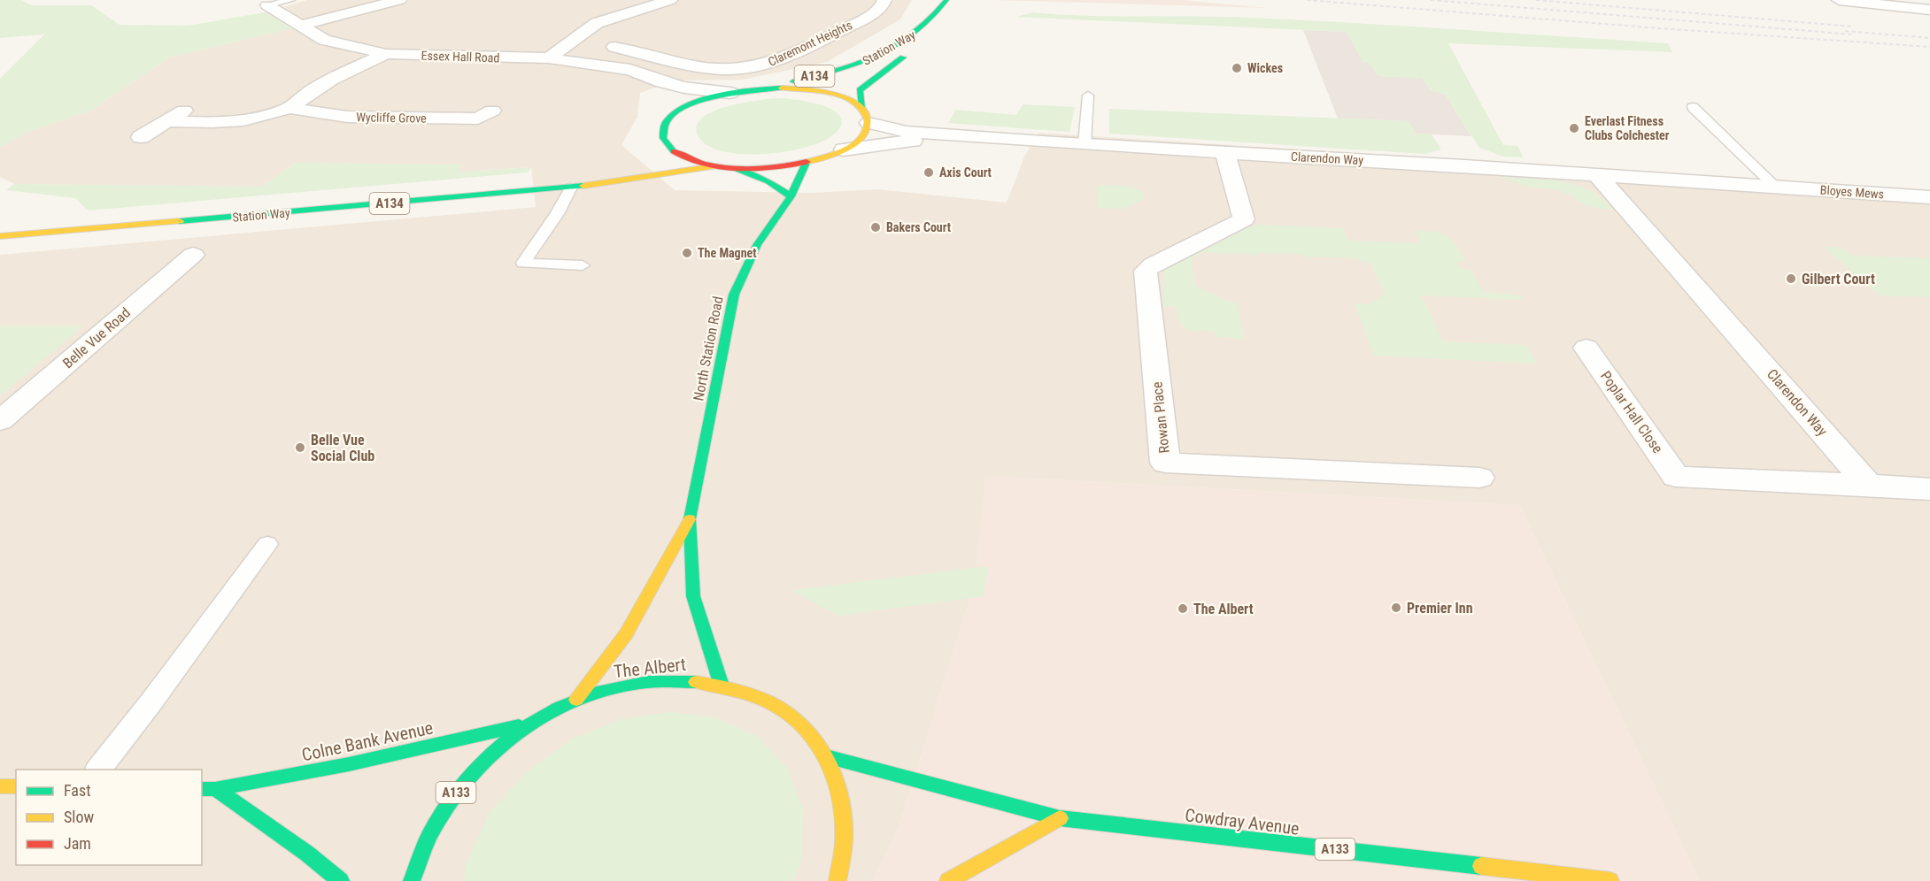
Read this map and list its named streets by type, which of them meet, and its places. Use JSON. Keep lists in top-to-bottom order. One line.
{"streets":{"main road":["Station Way","A134","North Station Road","The Albert","Colne Bank Avenue","A133","Cowdray Avenue"],"street":["Claremont Heights","Essex Hall Road","Wycliffe Grove","Clarendon Way","Bloyes Mews","Belle Vue Road","Poplar Hall Close","Rowan Place"]},"crossings":[["Station Way","A134"],["Station Way","Clarendon Way"],["Essex Hall Road","A134"],["A134","Clarendon Way"],["A134","North Station Road"],["Clarendon Way","Bloyes Mews"],["Clarendon Way","Poplar Hall Close"],["Clarendon Way","Rowan Place"],["North Station Road","The Albert"],["The Albert","Colne Bank Avenue"],["The Albert","Cowdray Avenue"]],"places":["Wickes","Everlast Fitness Clubs Colchester","Axis Court","Bakers Court","The Magnet","Gilbert Court","Belle Vue Social Club","Premier Inn","The Albert"],"legend":["Fast","Slow","Jam"]}
